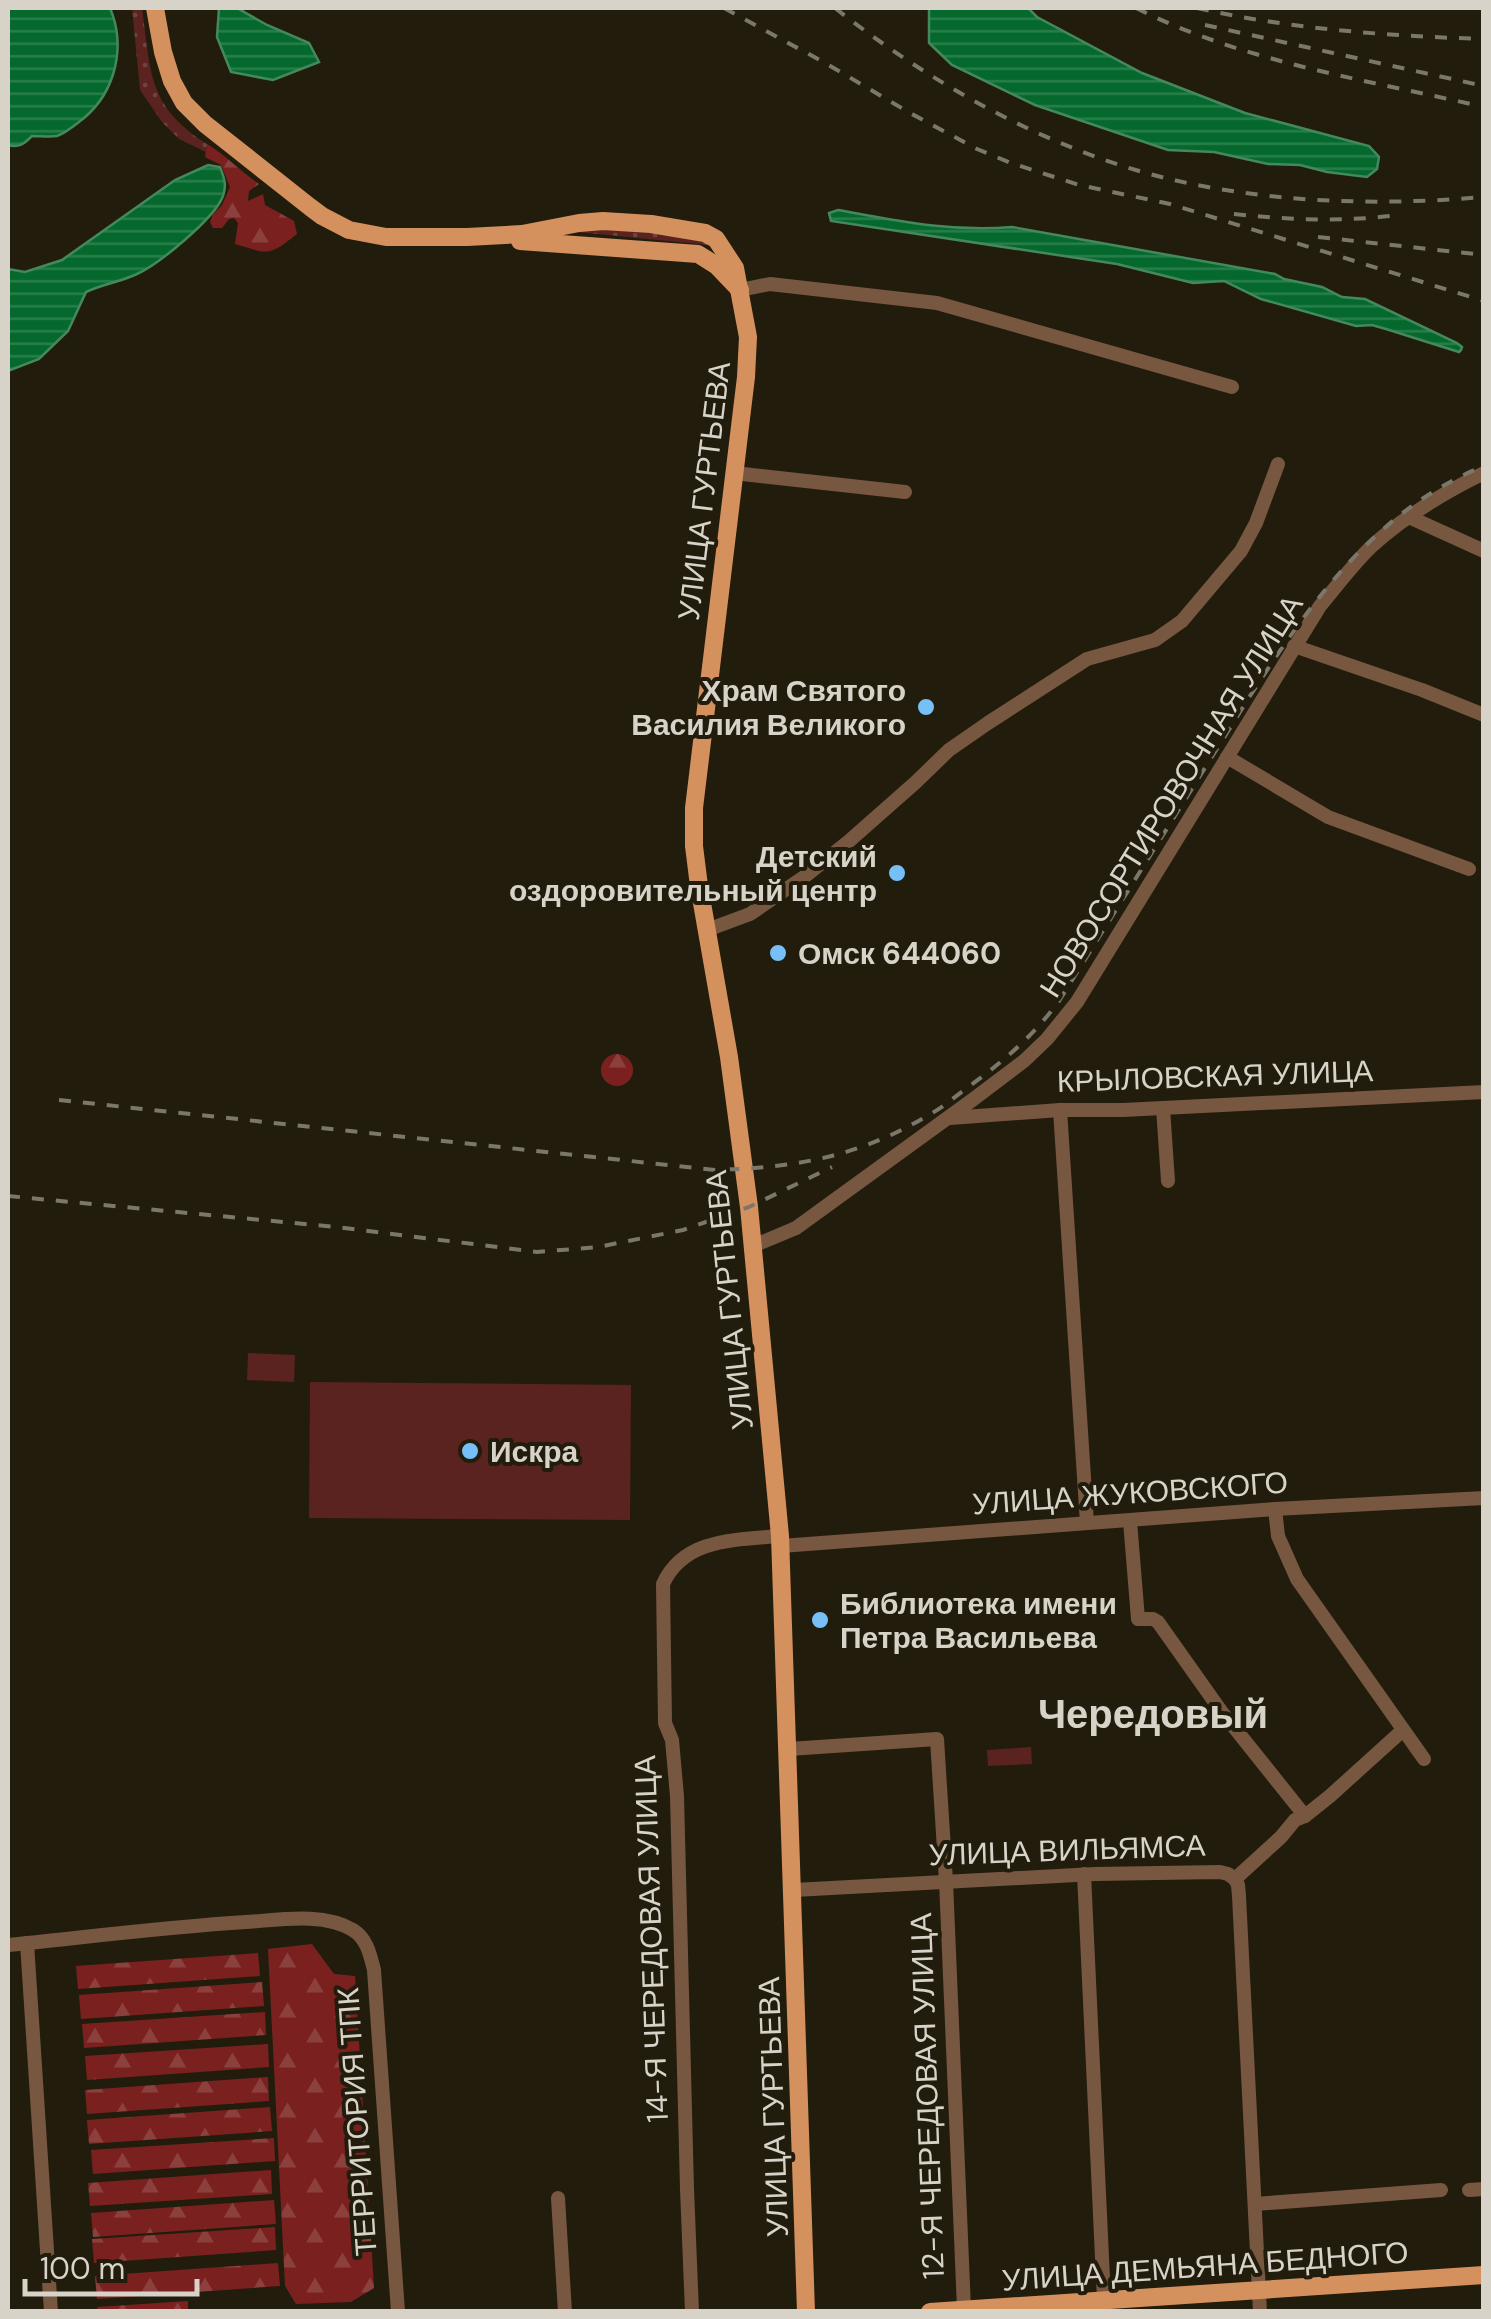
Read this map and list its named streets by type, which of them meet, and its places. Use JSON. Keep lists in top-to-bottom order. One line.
{"streets":{"main road":["УЛИЦА ГУРТЬЕВА","УЛИЦА ДЕМЬЯНА БЕДНОГО"],"street":["НОВОСОРТИРОВОЧНАЯ УЛИЦА","КРЫЛОВСКАЯ УЛИЦА","УЛИЦА ЖУКОВСКОГО","УЛИЦА ВИЛЬЯМСА","14-Я ЧЕРЕДОВАЯ УЛИЦА","12-Я ЧЕРЕДОВАЯ УЛИЦА","ТЕРРИТОРИЯ ТПК"]},"crossings":[["УЛИЦА ГУРТЬЕВА","НОВОСОРТИРОВОЧНАЯ УЛИЦА"],["УЛИЦА ГУРТЬЕВА","УЛИЦА ЖУКОВСКОГО"],["УЛИЦА ГУРТЬЕВА","УЛИЦА ВИЛЬЯМСА"],["УЛИЦА ГУРТЬЕВА","12-Я ЧЕРЕДОВАЯ УЛИЦА"],["НОВОСОРТИРОВОЧНАЯ УЛИЦА","КРЫЛОВСКАЯ УЛИЦА"],["УЛИЦА ЖУКОВСКОГО","14-Я ЧЕРЕДОВАЯ УЛИЦА"],["УЛИЦА ВИЛЬЯМСА","12-Я ЧЕРЕДОВАЯ УЛИЦА"],["12-Я ЧЕРЕДОВАЯ УЛИЦА","УЛИЦА ДЕМЬЯНА БЕДНОГО"]],"districts":["Чередовый"],"places":["Храм Святого Василия Великого","Детский оздоровительный центр","Омск 644060","Искра","Библиотека имени Петра Васильева"],"scale_bar":"100 m"}
